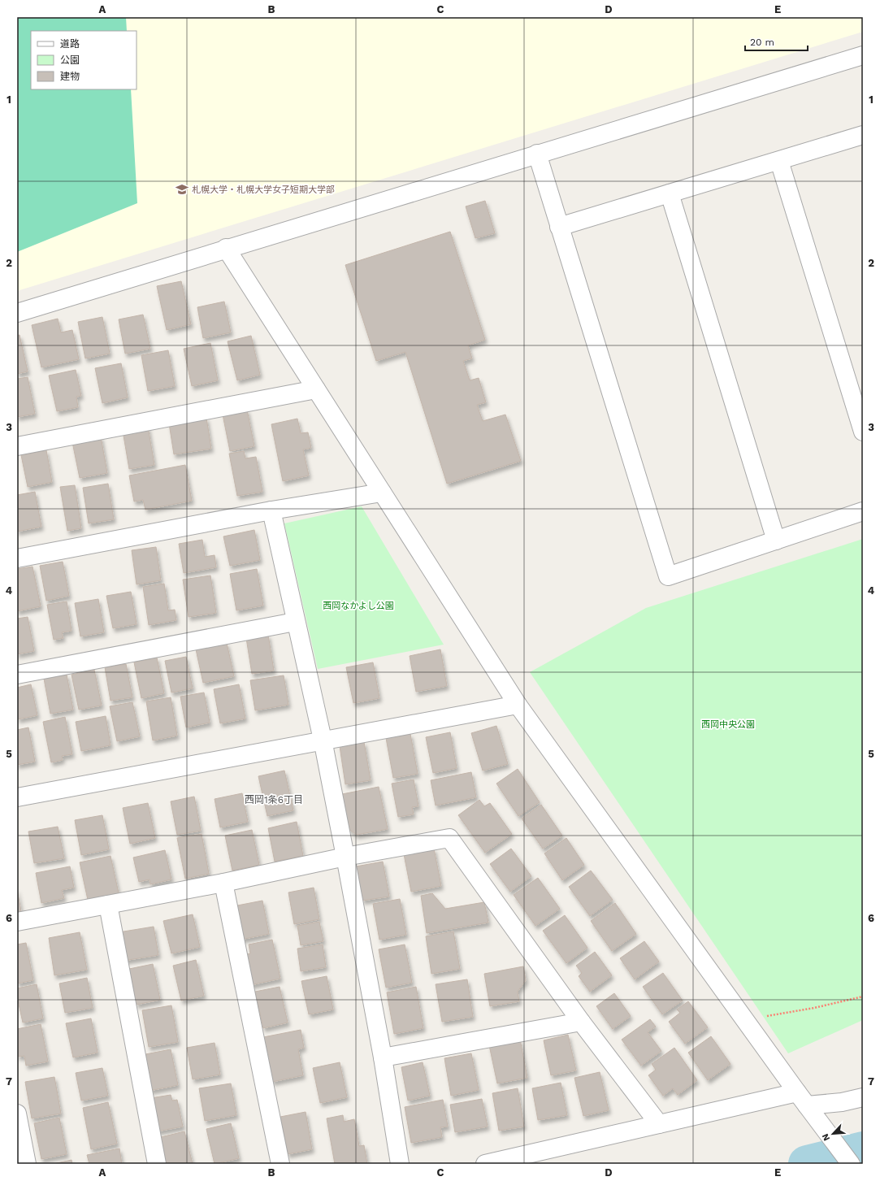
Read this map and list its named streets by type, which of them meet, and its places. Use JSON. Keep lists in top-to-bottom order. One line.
{"districts":["西岡1条6丁目"],"parks":["西岡なかよし公園","西岡中央公園"],"places":{"school or university":["札幌大学・札幌大学女子短期大学部"]},"legend":["道路","公園","建物"],"scale_bar":"20 m","north":"bottom left","grid":{"columns":["A","B","C","D","E"],"rows":["1","2","3","4","5","6","7"]}}
